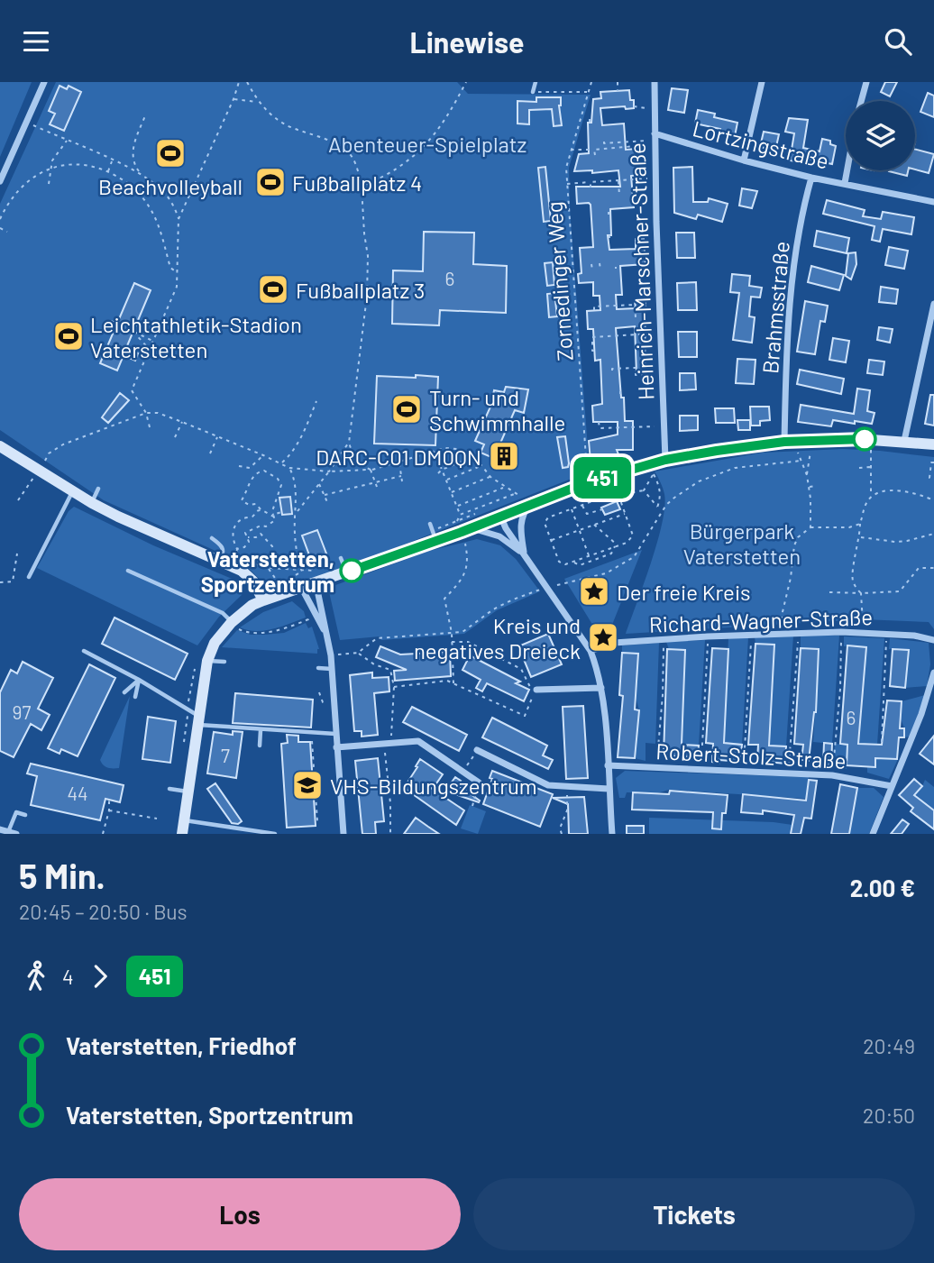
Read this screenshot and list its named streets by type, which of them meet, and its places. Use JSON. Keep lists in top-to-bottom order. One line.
{"streets":{"street":["Lortzingstraße","Heinrich-Marschner-Straße","Brahmsstraße","Richard-Wagner-Straße","Robert-Stolz-Straße"],"path":["Zornedinger Weg"]},"crossings":[["Lortzingstraße","Heinrich-Marschner-Straße"],["Lortzingstraße","Brahmsstraße"]],"parks":["Abenteuer-Spielplatz","Bürgerpark Vaterstetten"],"places":{"sports":["Beachvolleyball","Fußballplatz 4","Fußballplatz 3","Leichtathletik-Stadion Vaterstetten","Turn- und Schwimmhalle"],"building":["DARC-C01 DM0QN"],"other":["Vaterstetten, Sportzentrum"],"place":["Der freie Kreis","Kreis und negatives Dreieck"],"school or university":["VHS-Bildungszentrum"]},"lines":["bus line 451"],"house_numbers":["6","97","6","7","44"],"page":{"header":"Linewise","on_map":"451","heading":["5 Min.","20:45 – 20:50 · Bus","2.00 €"],"legs":["4","451"],"list":[{"name":"Vaterstetten, Friedhof","value":"20:49"},{"name":"Vaterstetten, Sportzentrum","value":"20:50"}],"buttons":["Los","Tickets"]}}
